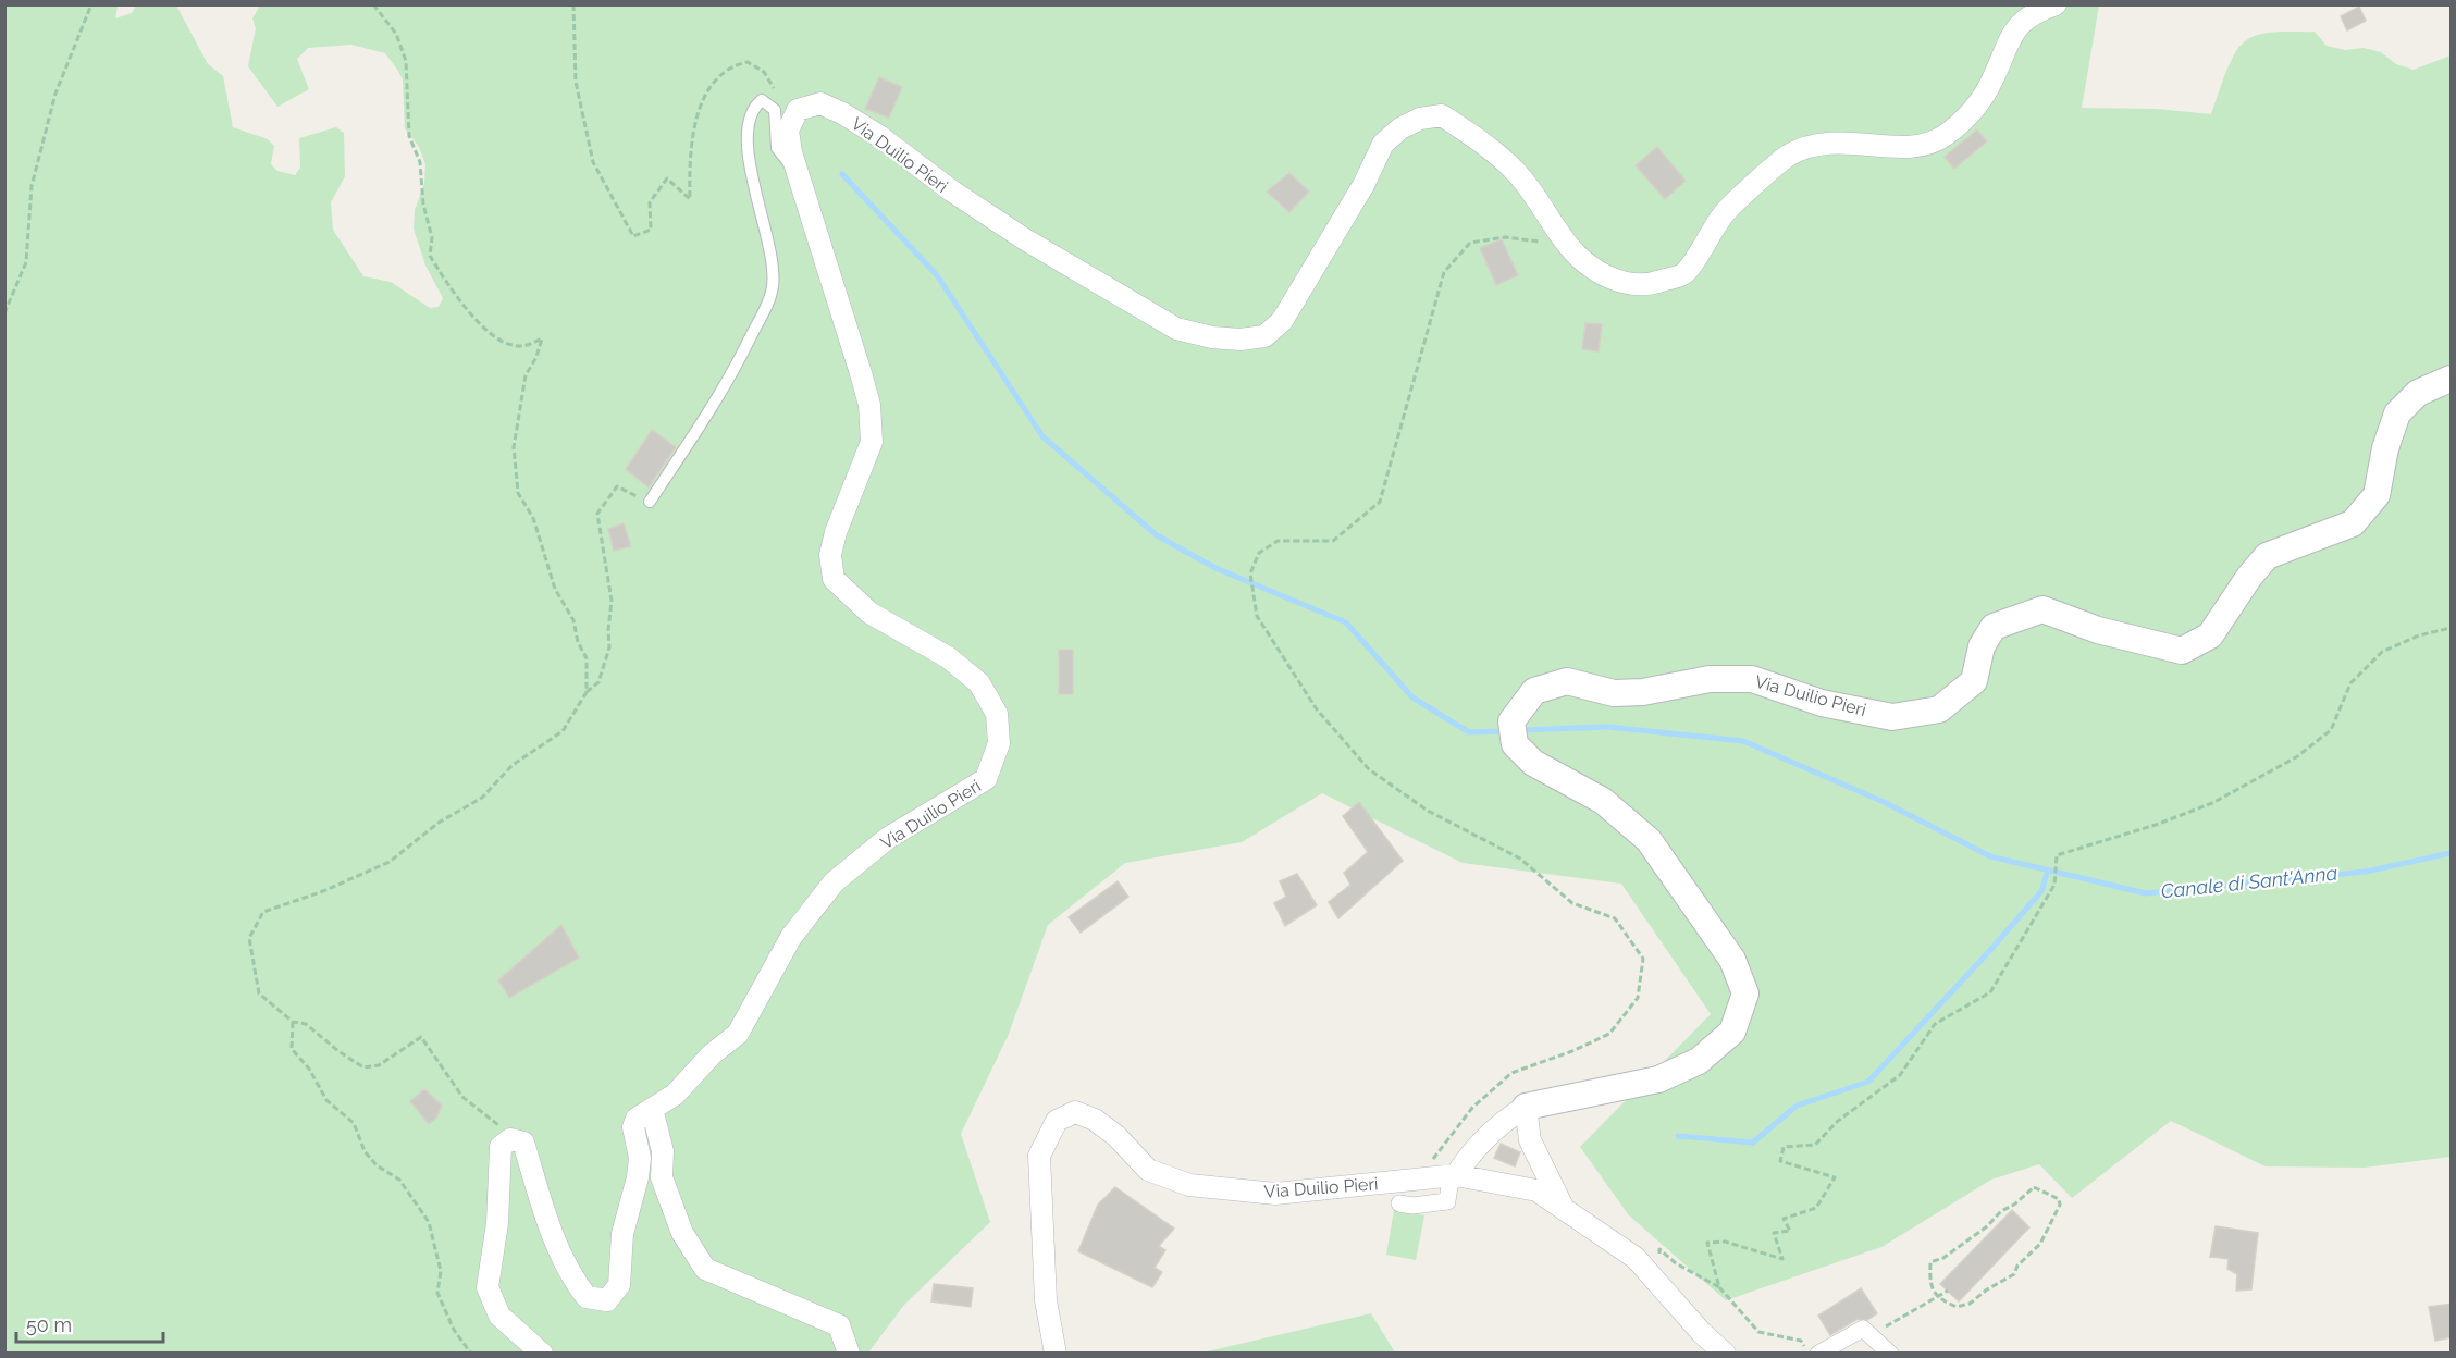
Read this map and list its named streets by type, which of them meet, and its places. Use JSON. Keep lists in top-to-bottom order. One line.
{"streets":{"street":["Via Duilio Pieri"]},"water":["Canale di Sant'Anna"],"scale_bar":"50 m"}
